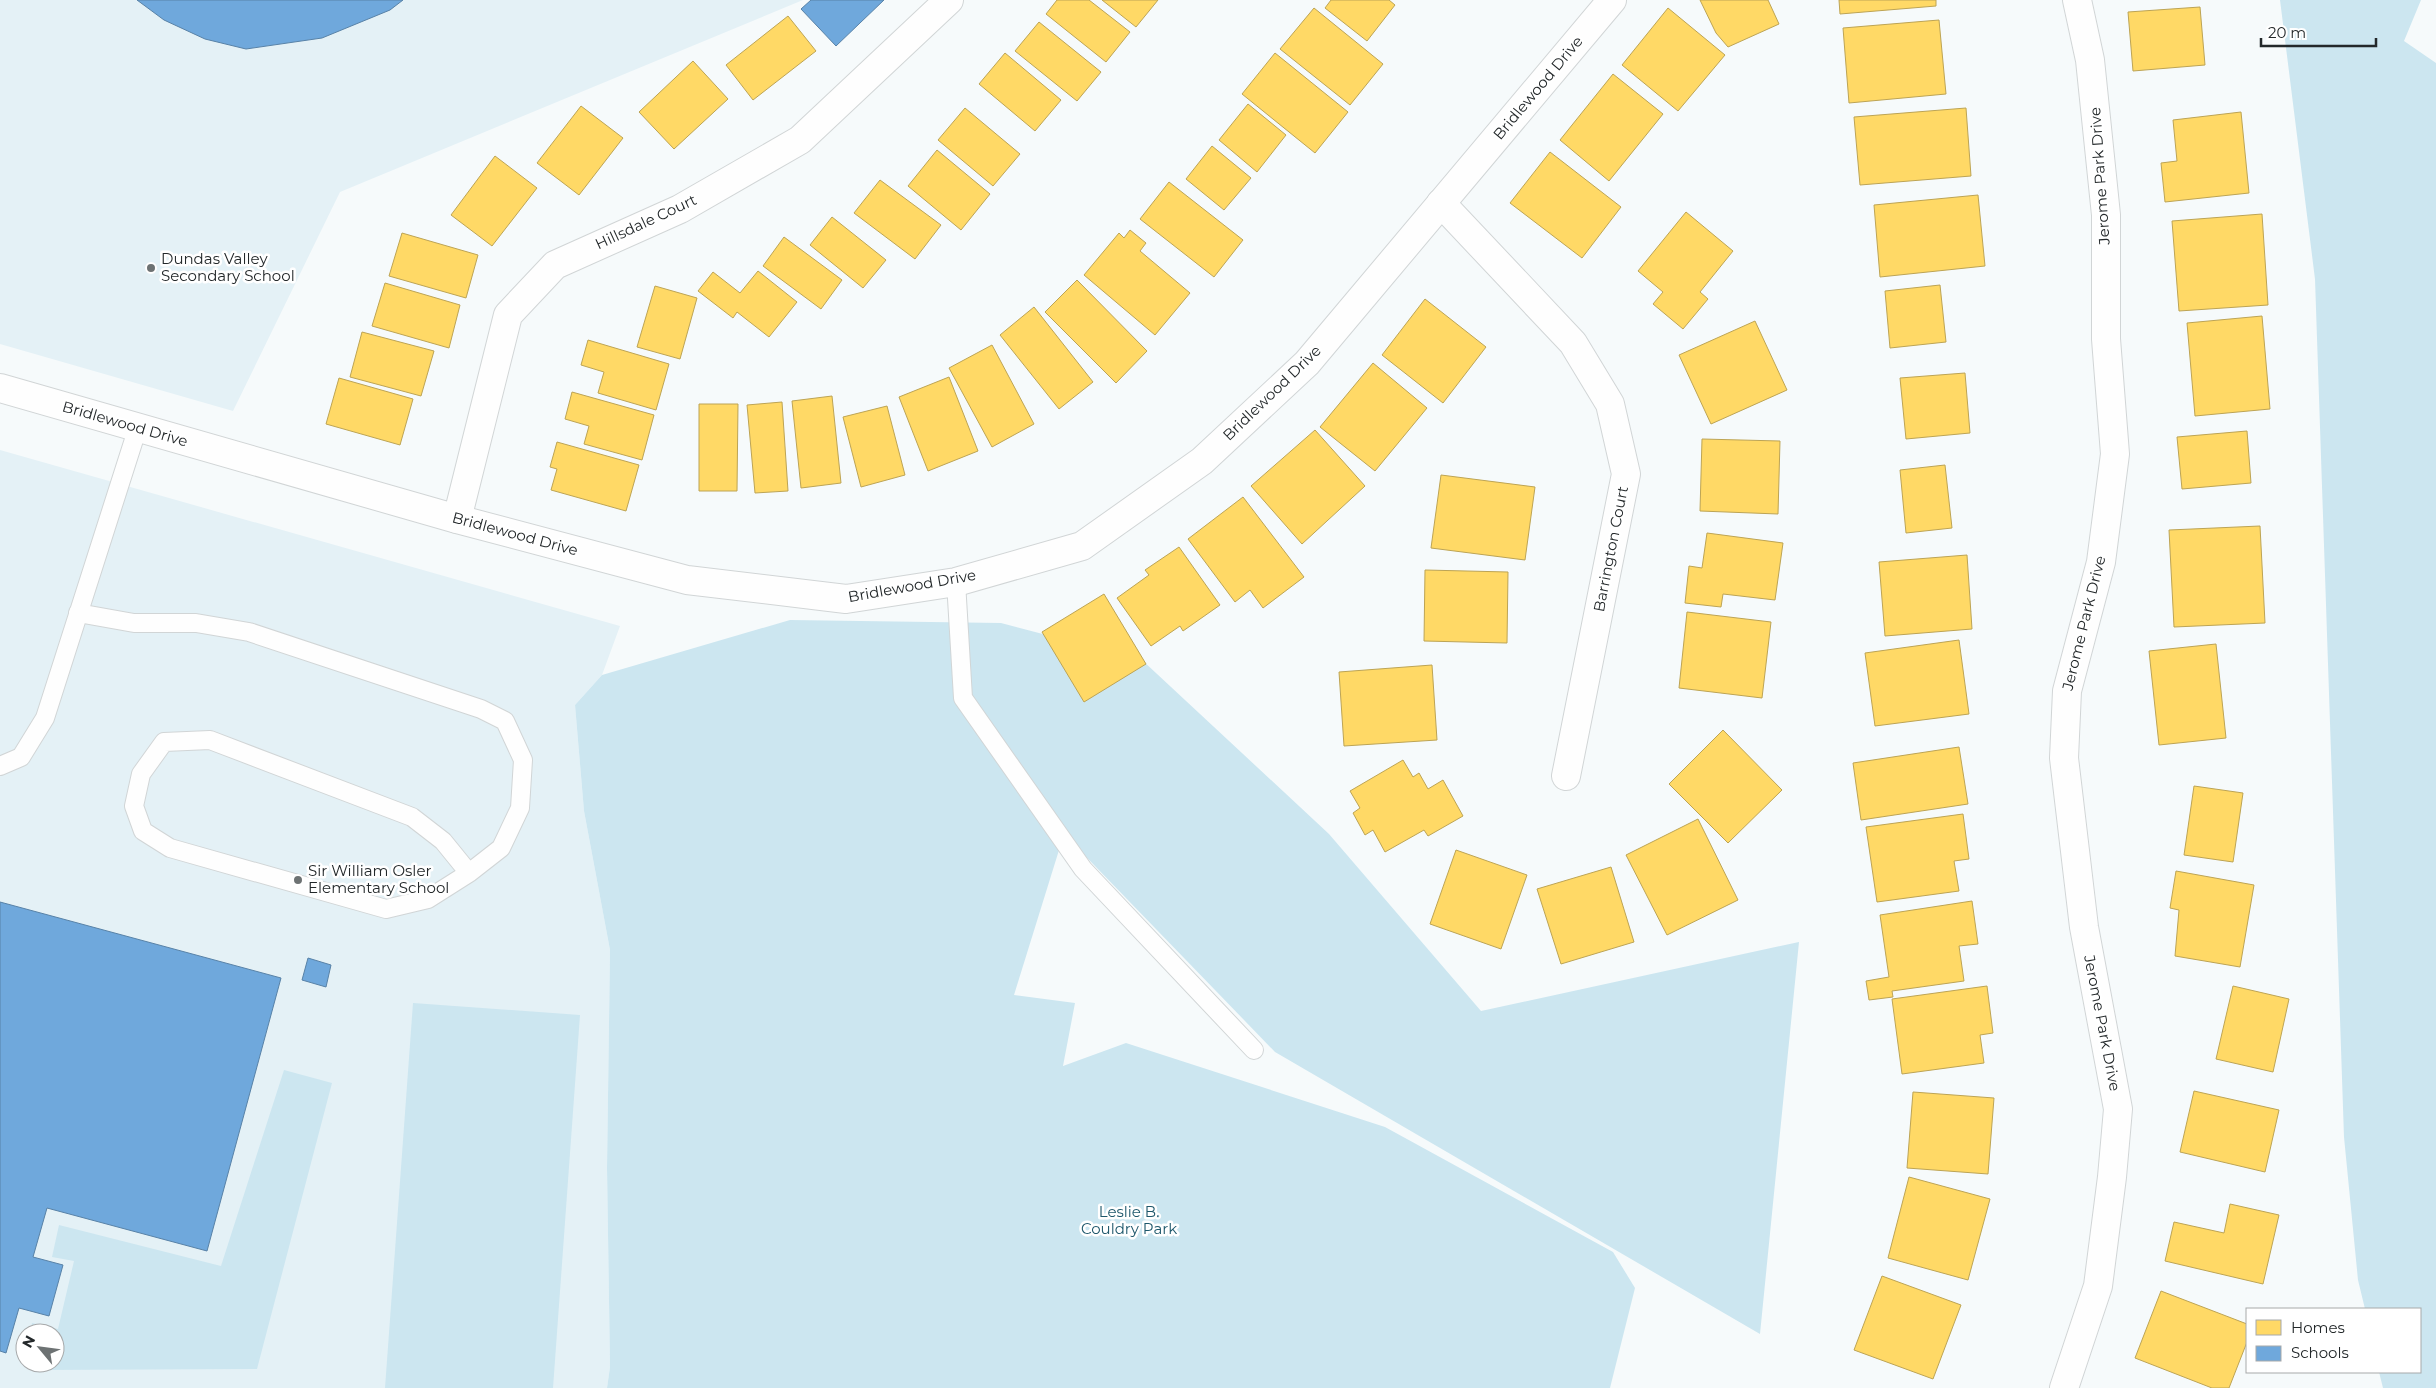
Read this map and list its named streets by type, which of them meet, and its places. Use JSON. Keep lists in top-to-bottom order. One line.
{"streets":{"street":["Bridlewood Drive","Jerome Park Drive","Hillsdale Court","Barrington Court"]},"crossings":[["Bridlewood Drive","Hillsdale Court"],["Bridlewood Drive","Barrington Court"]],"parks":["Leslie B. Couldry Park"],"places":["Dundas Valley Secondary School","Sir William Osler Elementary School"],"legend":["Homes","Schools"],"scale_bar":"20 m","north":"top left"}
